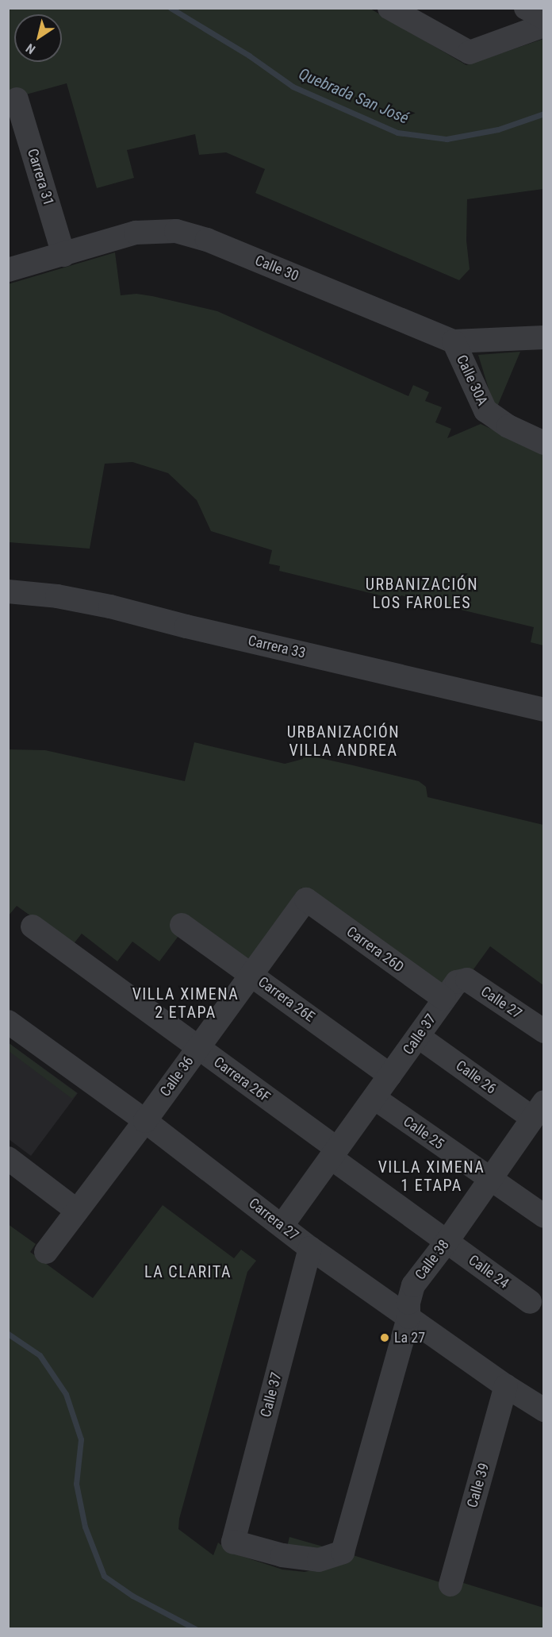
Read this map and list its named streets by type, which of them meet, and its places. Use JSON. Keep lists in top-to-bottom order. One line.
{"streets":{"street":["Carrera 31","Calle 30","Calle 30A","Carrera 33","Carrera 26D","Carrera 26E","Calle 27","Calle 37","Calle 36","Calle 26","Carrera 26F","Calle 25","Carrera 27","Calle 38","Calle 24","Calle 39"]},"crossings":[["Carrera 31","Calle 30"],["Calle 30","Calle 30A"],["Carrera 26D","Calle 27"],["Carrera 26D","Calle 37"],["Carrera 26D","Calle 36"],["Carrera 26E","Calle 37"],["Carrera 26E","Calle 36"],["Calle 27","Calle 37"],["Calle 37","Calle 26"],["Calle 37","Carrera 26F"],["Calle 37","Calle 25"],["Calle 37","Carrera 27"],["Calle 37","Calle 38"],["Calle 37","Calle 24"],["Calle 36","Carrera 26F"],["Calle 36","Carrera 27"],["Calle 26","Calle 38"],["Carrera 26F","Calle 24"],["Calle 25","Calle 38"],["Carrera 27","Calle 38"],["Carrera 27","Calle 39"],["Calle 38","Calle 24"]],"districts":["URBANIZACIÓN LOS FAROLES","URBANIZACIÓN VILLA ANDREA","VILLA XIMENA 2 ETAPA","VILLA XIMENA 1 ETAPA","LA CLARITA"],"water":["Quebrada San José"],"places":["La 27"],"north":"bottom left"}
